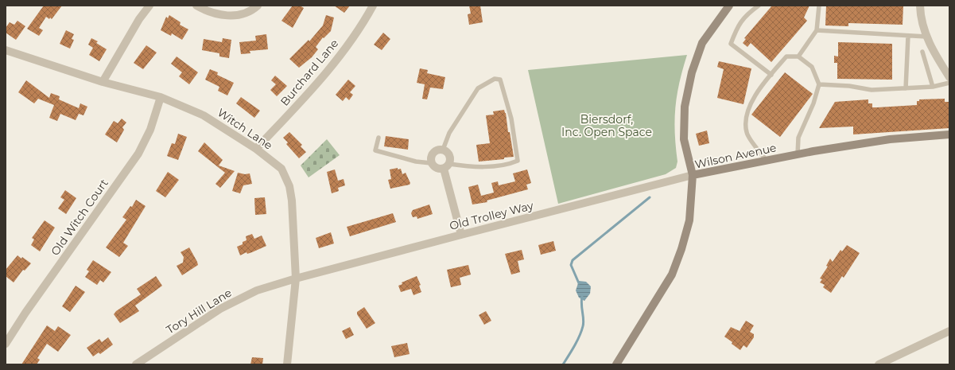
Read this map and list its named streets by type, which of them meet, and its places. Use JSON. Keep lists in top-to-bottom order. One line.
{"streets":{"main road":["Wilson Avenue"],"street":["Burchard Lane","Witch Lane","Old Trolley Way","Old Witch Court","Tory Hill Lane"]},"crossings":[["Burchard Lane","Witch Lane"],["Witch Lane","Old Trolley Way"],["Witch Lane","Old Witch Court"],["Witch Lane","Tory Hill Lane"],["Wilson Avenue","Old Trolley Way"],["Old Trolley Way","Tory Hill Lane"]],"parks":["Biersdorf, Inc. Open Space"]}
